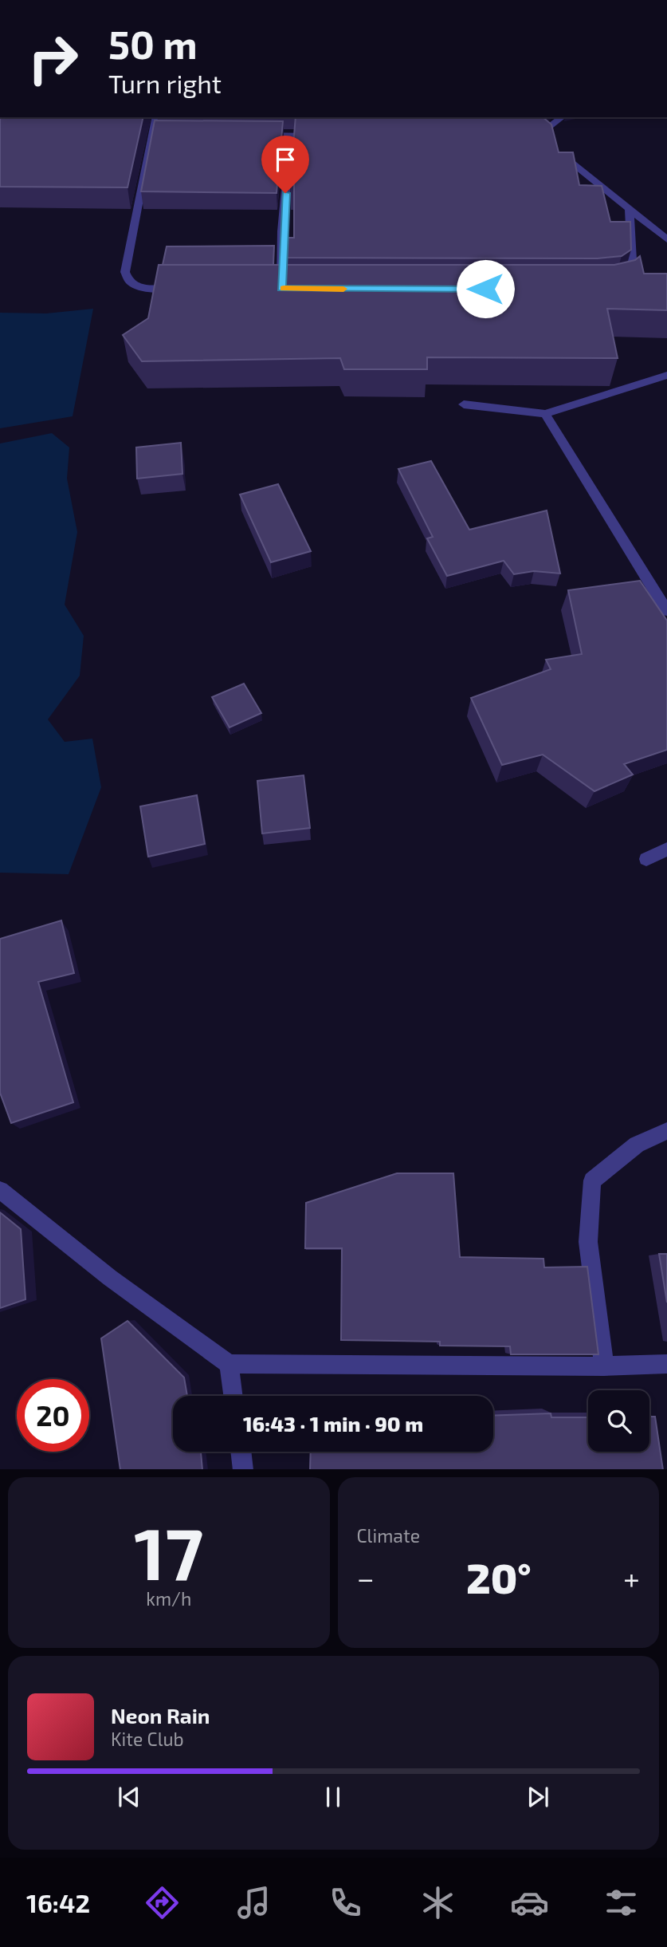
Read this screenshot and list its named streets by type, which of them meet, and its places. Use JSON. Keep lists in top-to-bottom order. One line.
{"page":{"turn":["50 m","Turn right"],"limit":"20","trip":"16:43 · 1 min · 90 m","tile":[["17","km/h"],"Climate"],"heat":["−","20°","+"],"song":["Neon Rain","Kite Club"],"tabs":"16:42"}}
